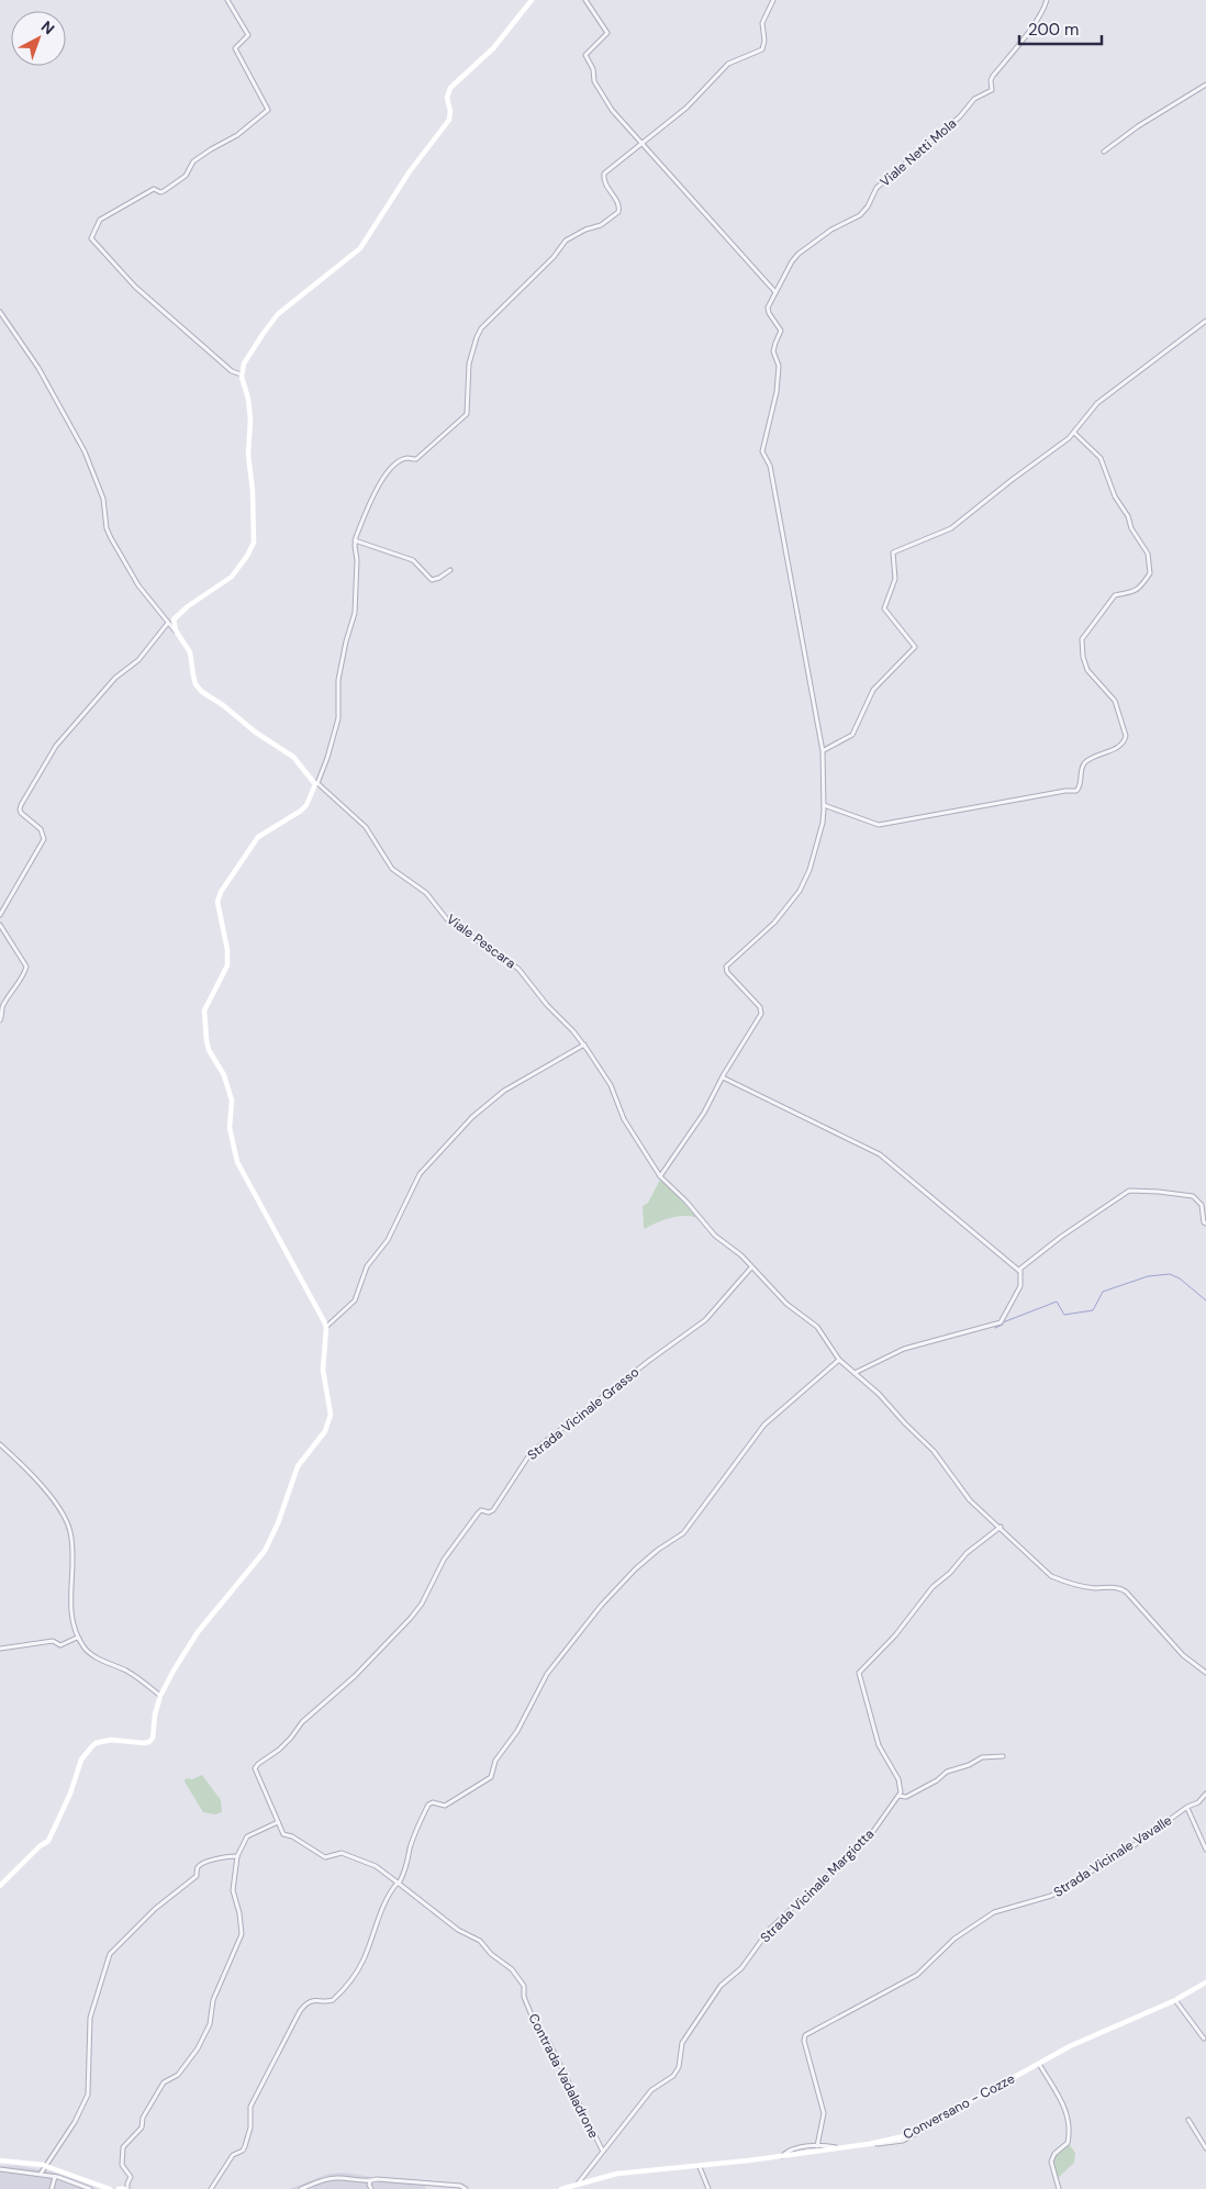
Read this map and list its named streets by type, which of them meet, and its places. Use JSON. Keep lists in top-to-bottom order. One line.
{"streets":{"street":["Viale Netti Mola","Viale Pescara","Strada Vicinale Grasso","Strada Vicinale Vavalle","Strada Vicinale Margiotta","Contrada Vadaladrone","Conversano - Cozze"]},"crossings":[["Viale Pescara","Strada Vicinale Grasso"],["Strada Vicinale Grasso","Contrada Vadaladrone"],["Strada Vicinale Margiotta","Contrada Vadaladrone"],["Strada Vicinale Margiotta","Conversano - Cozze"]],"scale_bar":"200 m","north":"top right"}
